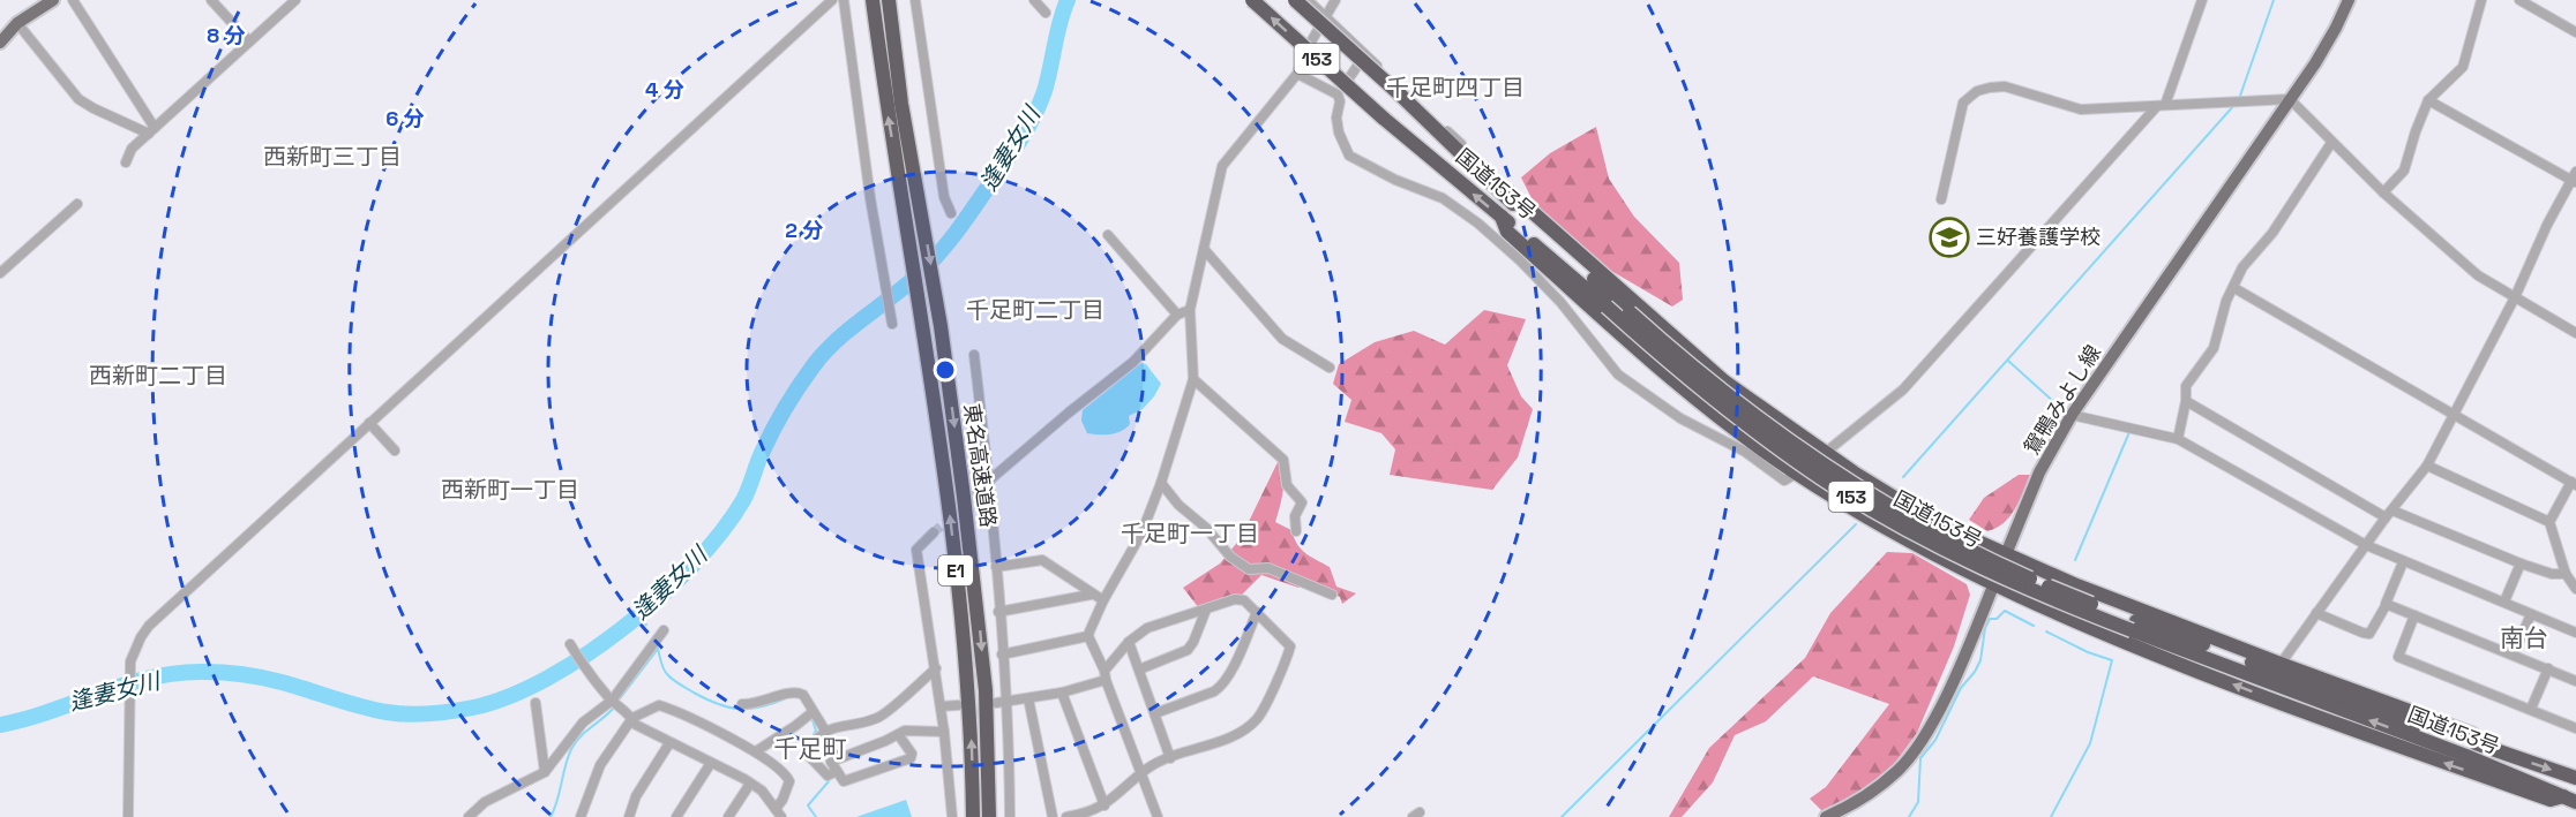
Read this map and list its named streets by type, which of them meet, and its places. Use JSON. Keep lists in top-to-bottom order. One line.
{"streets":{"highway":["153","国道153号","東名高速道路","E1"],"main road":["鴛鴨みよし線"]},"districts":["千足町四丁目","西新町三丁目","千足町二丁目","西新町二丁目","西新町一丁目","千足町一丁目","南台","千足町"],"water":["逢妻女川"],"places":{"school or university":["三好養護学校"]},"rings":["8 分","4 分","6 分","2 分"]}
